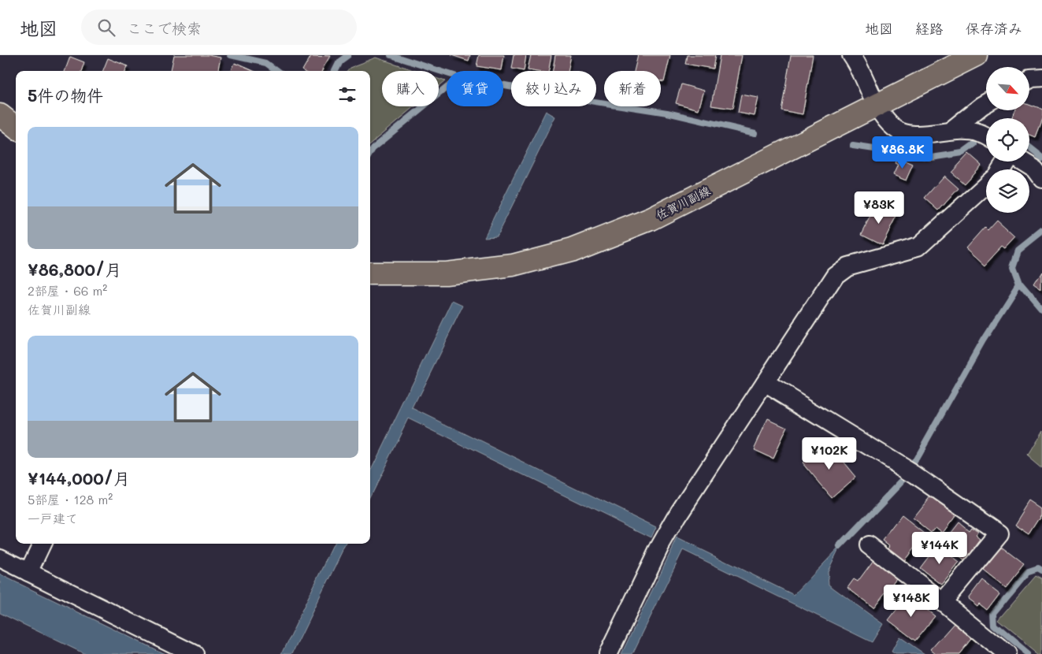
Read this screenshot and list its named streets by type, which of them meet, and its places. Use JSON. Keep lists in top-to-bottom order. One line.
{"streets":{"main road":["佐賀川副線"]},"north":"bottom right","page":{"header":"地図","search":"ここで検索","nav":["地図","経路","保存済み"],"chip":["購入","賃貸","絞り込み","新着"],"heading":"5件の物件","list":[{"name":"¥86,800/月","note":"2部屋 · 66 m² · 佐賀川副線"},{"name":"¥144,000/月","note":"5部屋 · 128 m² · 一戸建て"}],"price":["¥86.8K","¥83K","¥102K","¥144K","¥148K"]}}
